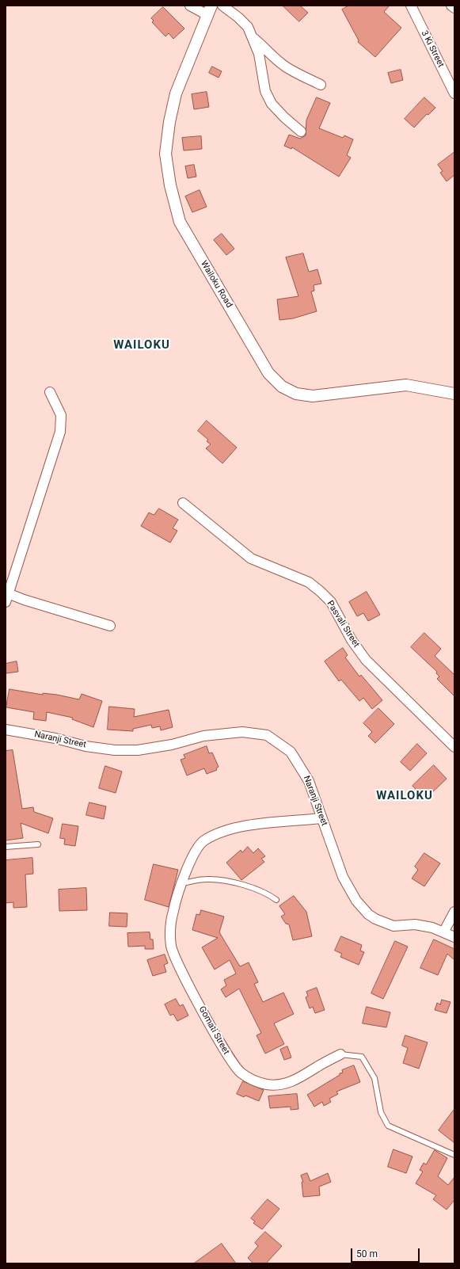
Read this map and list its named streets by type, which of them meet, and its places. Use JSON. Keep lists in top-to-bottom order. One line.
{"streets":{"street":["3 Ki Street","Wailoku Road","Pasvali Street","Naranji Street","Gomati Street"]},"crossings":[["Naranji Street","Gomati Street"]],"districts":["WAILOKU","WAILOKU"],"scale_bar":"50 m"}
